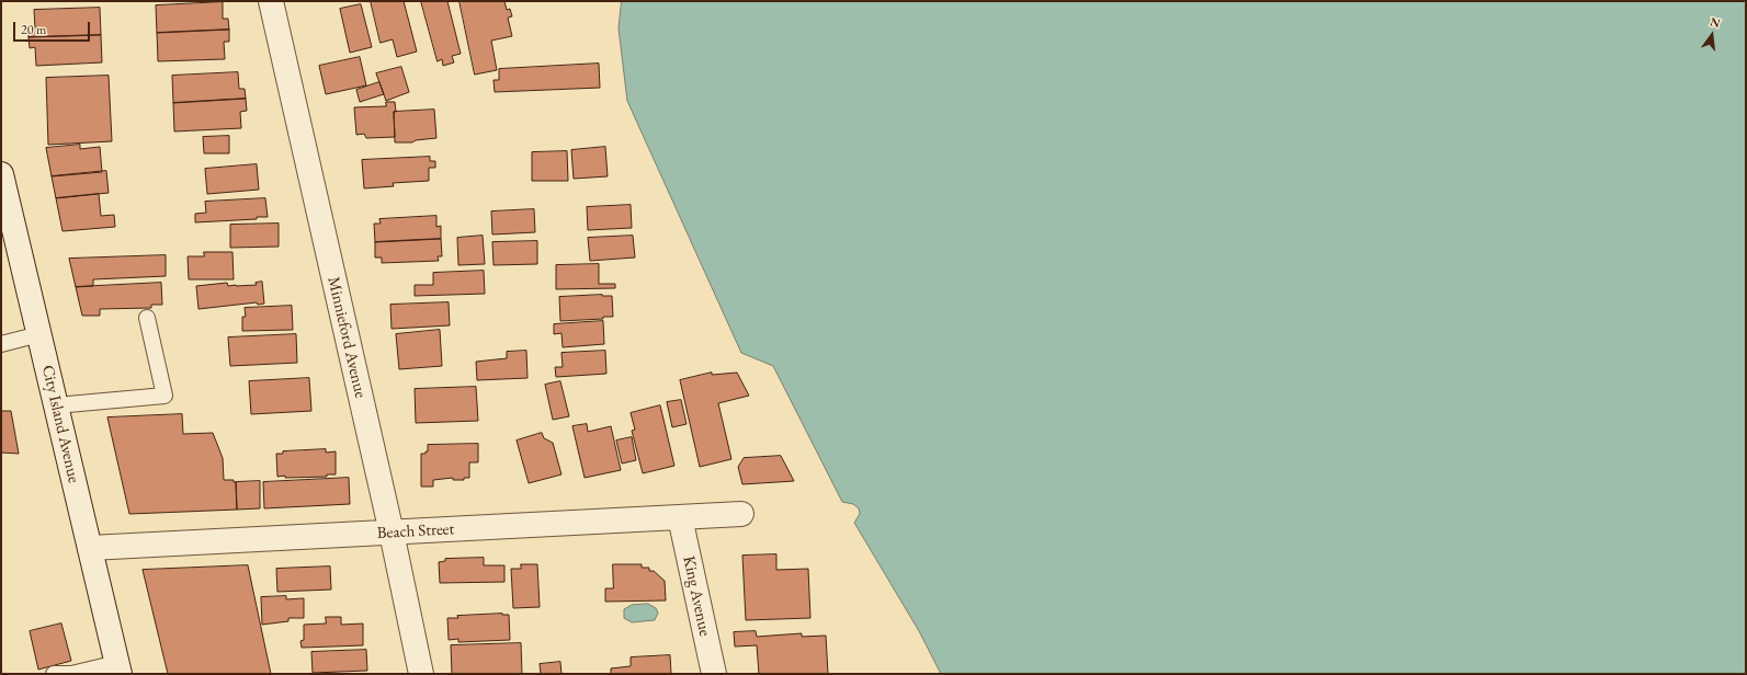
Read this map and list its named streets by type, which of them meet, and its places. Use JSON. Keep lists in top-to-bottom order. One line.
{"streets":{"street":["Minnieford Avenue","City Island Avenue","Beach Street","King Avenue"]},"crossings":[["Minnieford Avenue","Beach Street"],["City Island Avenue","Beach Street"],["Beach Street","King Avenue"]],"scale_bar":"20 m","north":"top"}
